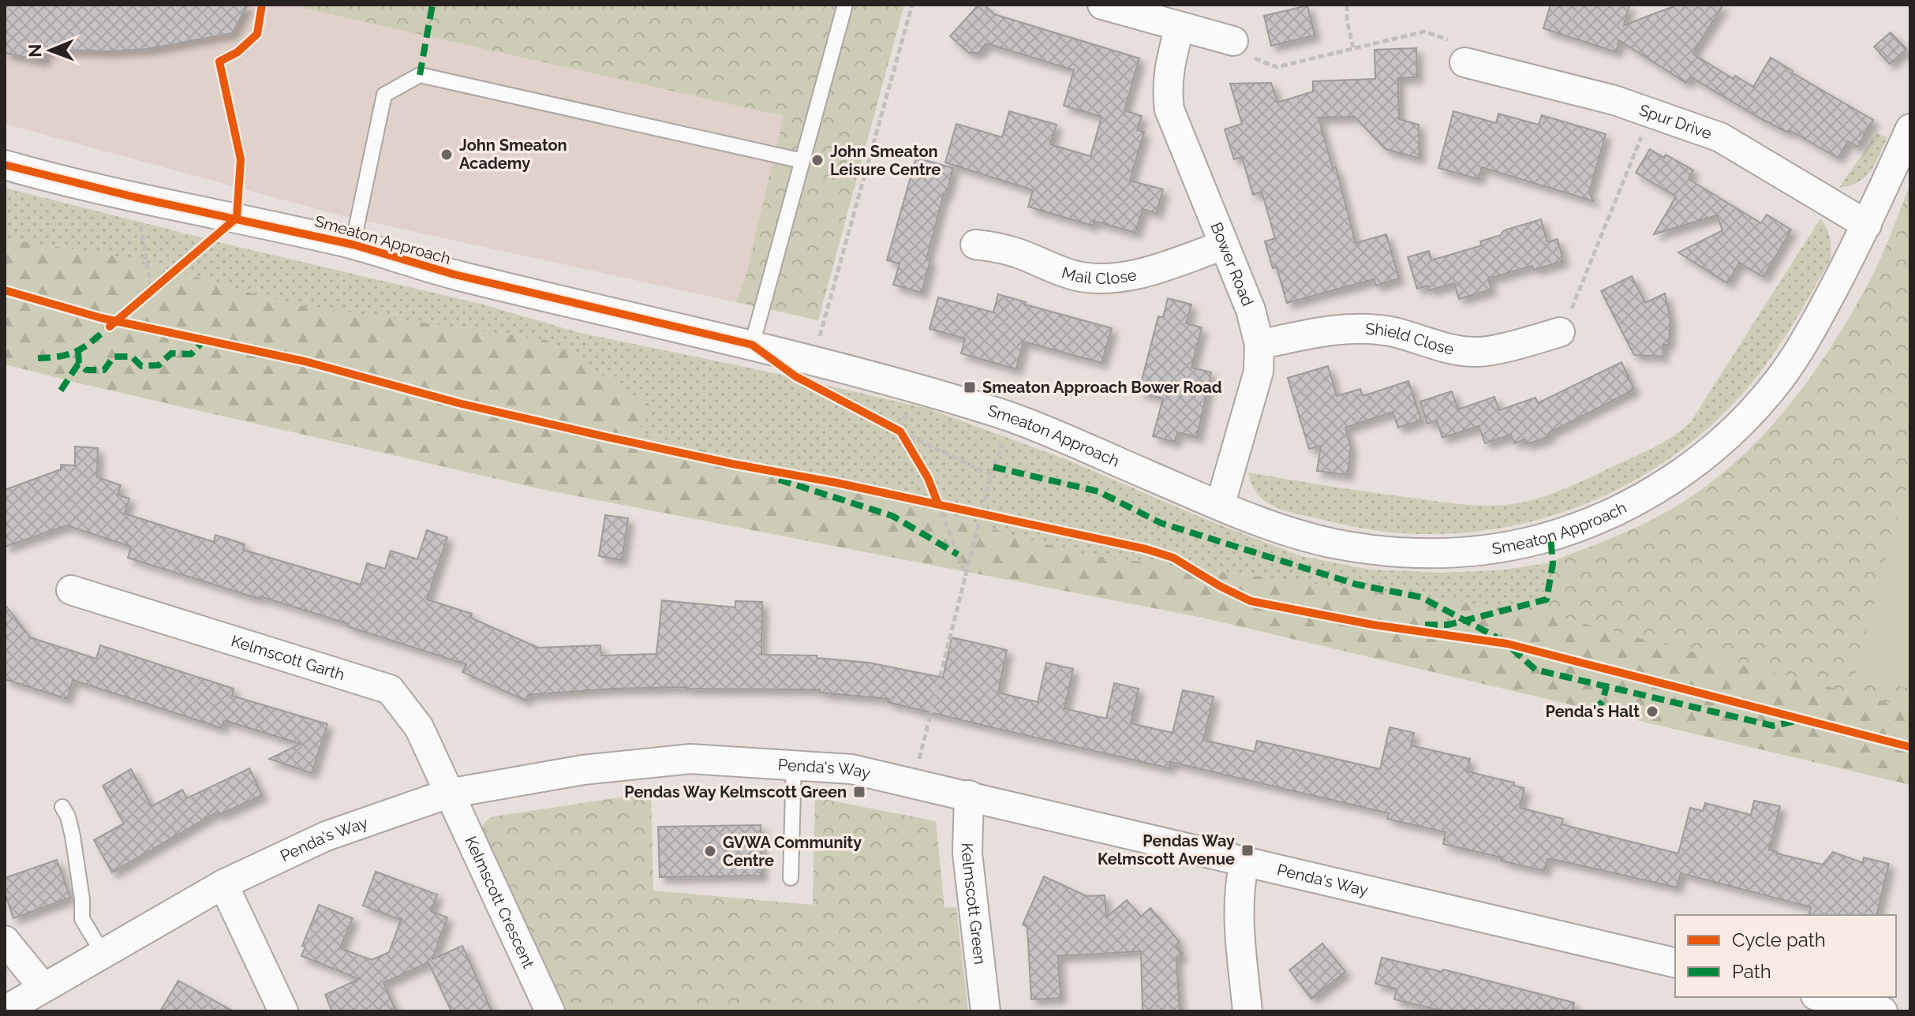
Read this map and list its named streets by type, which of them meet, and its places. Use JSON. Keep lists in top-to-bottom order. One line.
{"streets":{"street":["Spur Drive","Smeaton Approach","Bower Road","Mail Close","Shield Close","Kelmscott Garth","Penda's Way","Kelmscott Crescent","Kelmscott Green"]},"crossings":[["Spur Drive","Smeaton Approach"],["Smeaton Approach","Bower Road"],["Bower Road","Mail Close"],["Bower Road","Shield Close"],["Kelmscott Garth","Penda's Way"],["Kelmscott Garth","Kelmscott Crescent"],["Penda's Way","Kelmscott Crescent"],["Penda's Way","Kelmscott Green"]],"places":{"other":["John Smeaton Academy","John Smeaton Leisure Centre","Penda's Halt","GVWA Community Centre"],"transit":["Smeaton Approach Bower Road","Pendas Way Kelmscott Green","Pendas Way Kelmscott Avenue"]},"legend":["Cycle path","Path"],"north":"left"}
